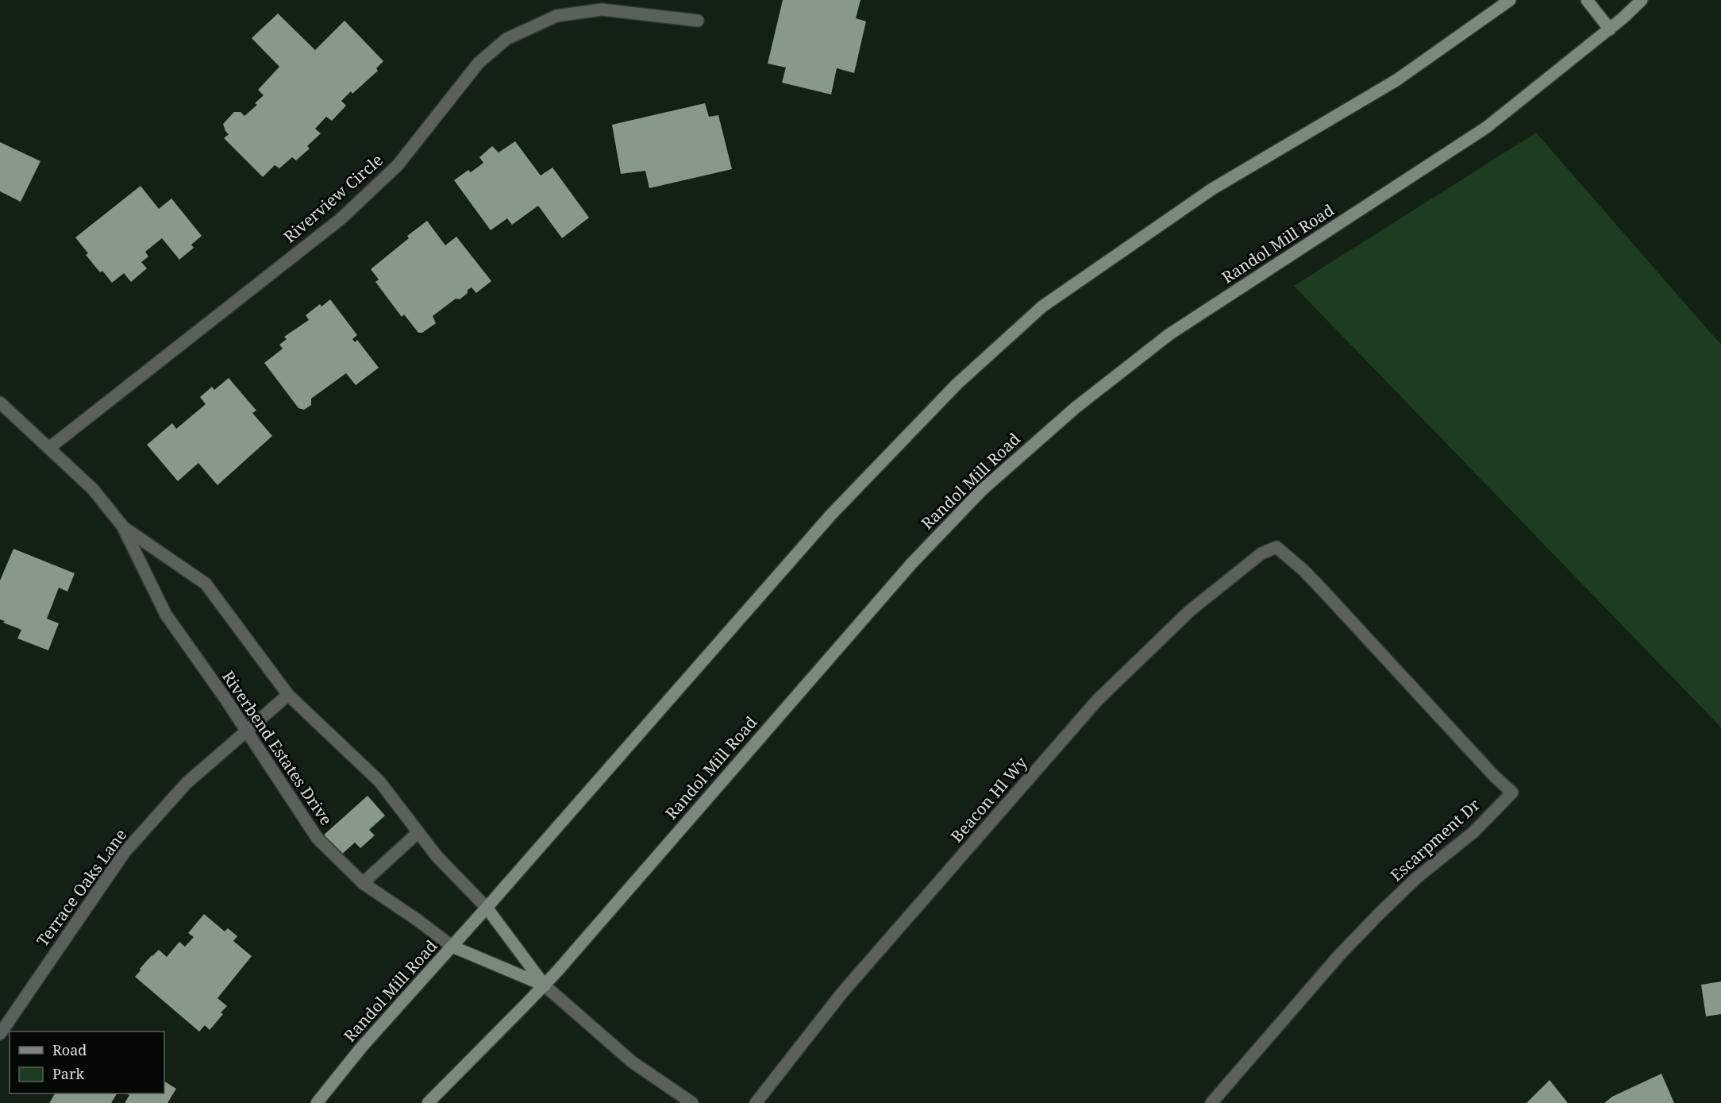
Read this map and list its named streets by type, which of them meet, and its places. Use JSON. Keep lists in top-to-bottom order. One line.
{"streets":{"main road":["Randol Mill Road"],"street":["Riverview Circle","Riverbend Estates Drive","Beacon Hl Wy","Escarpment Dr","Terrace Oaks Lane"]},"crossings":[["Riverview Circle","Riverbend Estates Drive"],["Randol Mill Road","Riverbend Estates Drive"],["Riverbend Estates Drive","Terrace Oaks Lane"],["Beacon Hl Wy","Escarpment Dr"]],"legend":["Road","Park"]}
